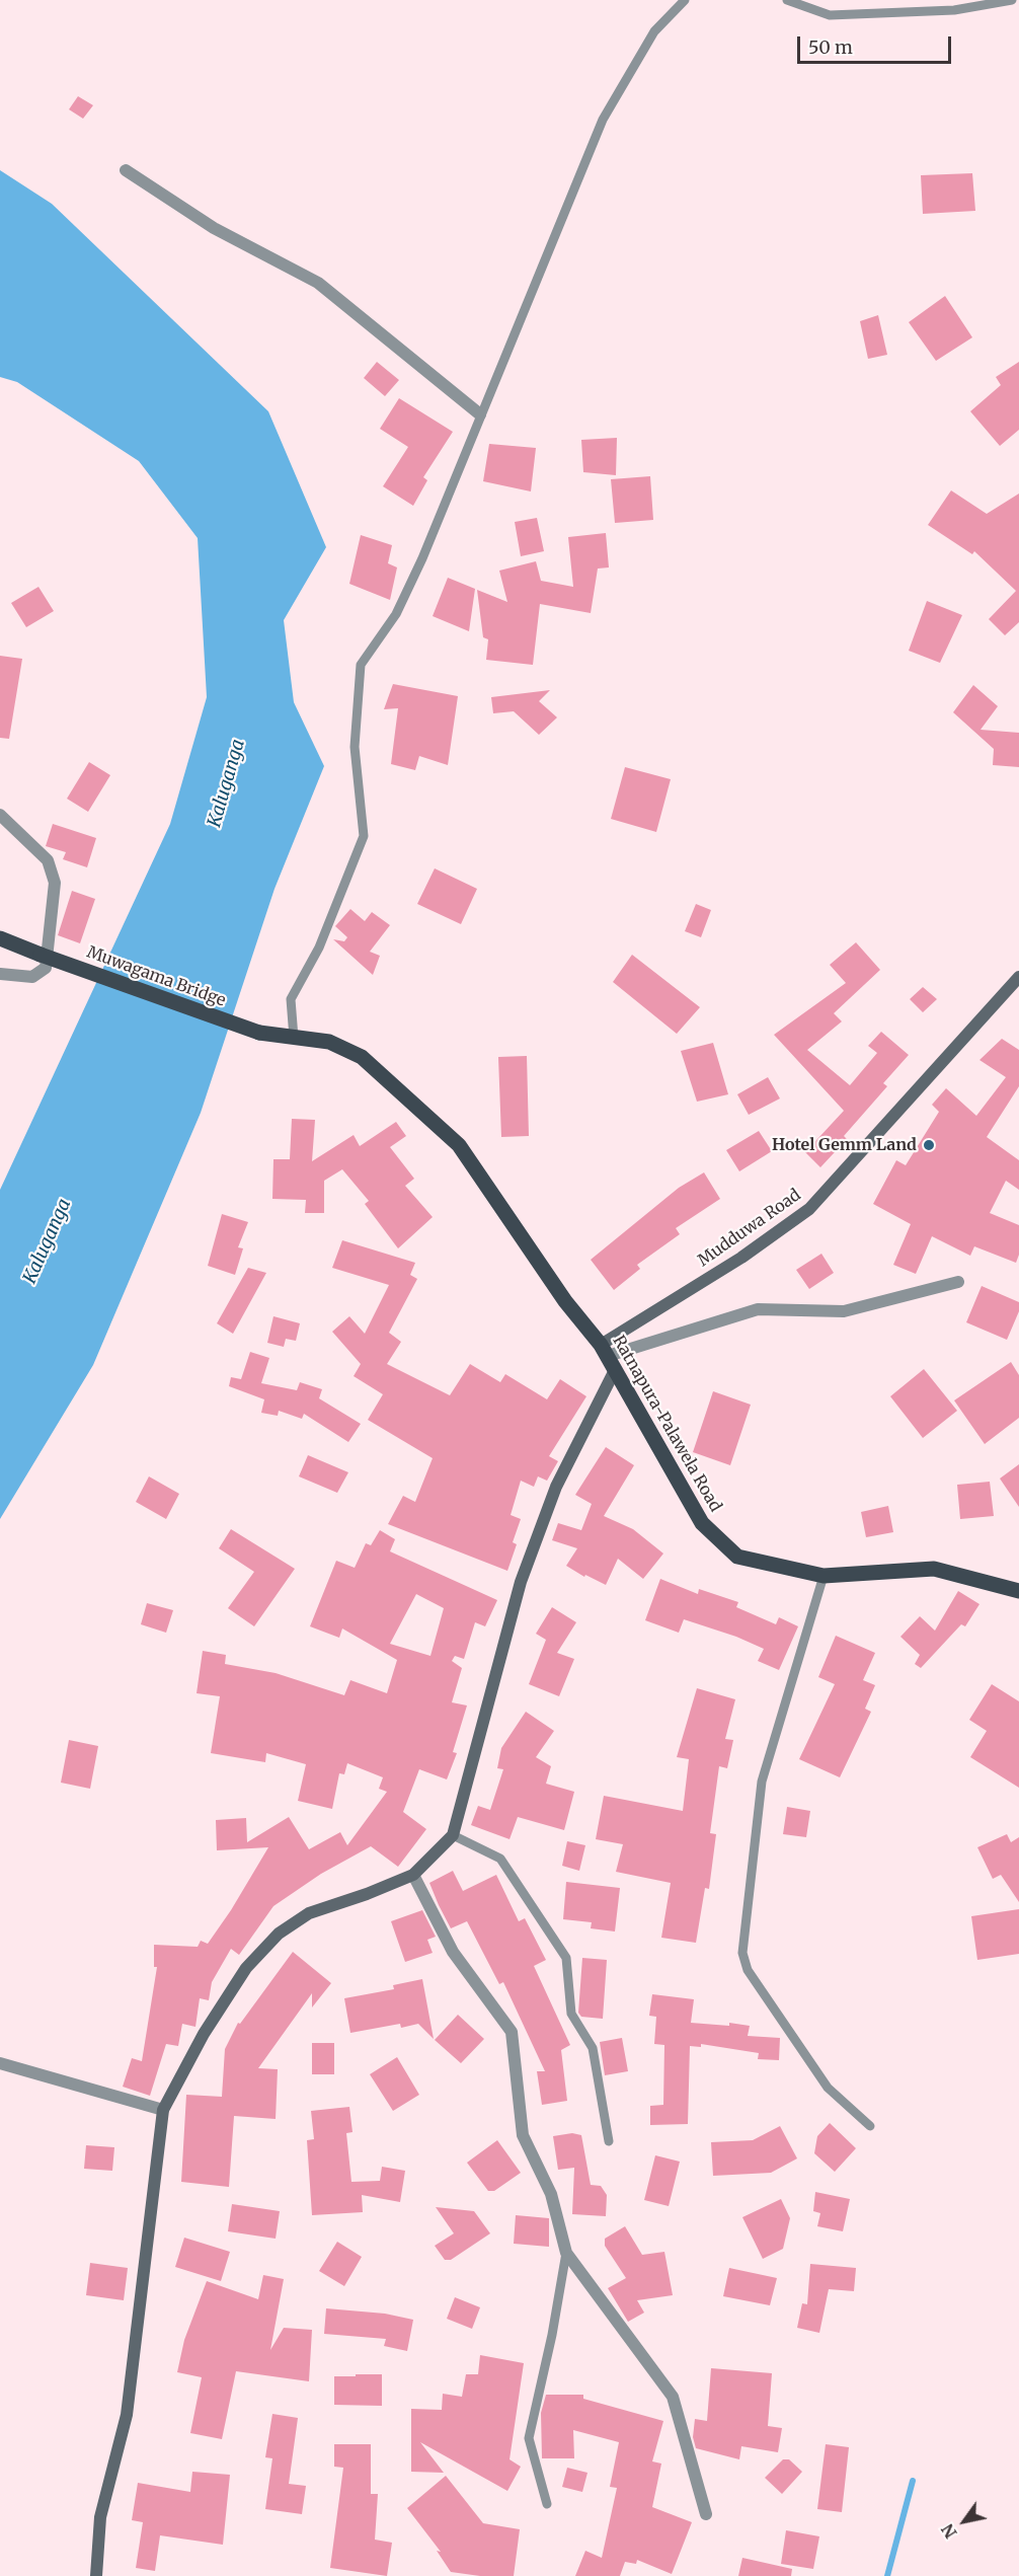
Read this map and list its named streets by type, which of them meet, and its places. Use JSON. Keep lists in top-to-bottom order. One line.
{"streets":{"main road":["Muwagama Bridge","Ratnapura-Palawela Road"],"street":["Mudduwa Road"]},"crossings":[["Muwagama Bridge","Ratnapura-Palawela Road"],["Mudduwa Road","Ratnapura-Palawela Road"]],"water":["Kaluganga"],"places":["Hotel Gemm Land"],"scale_bar":"50 m","north":"bottom left"}
